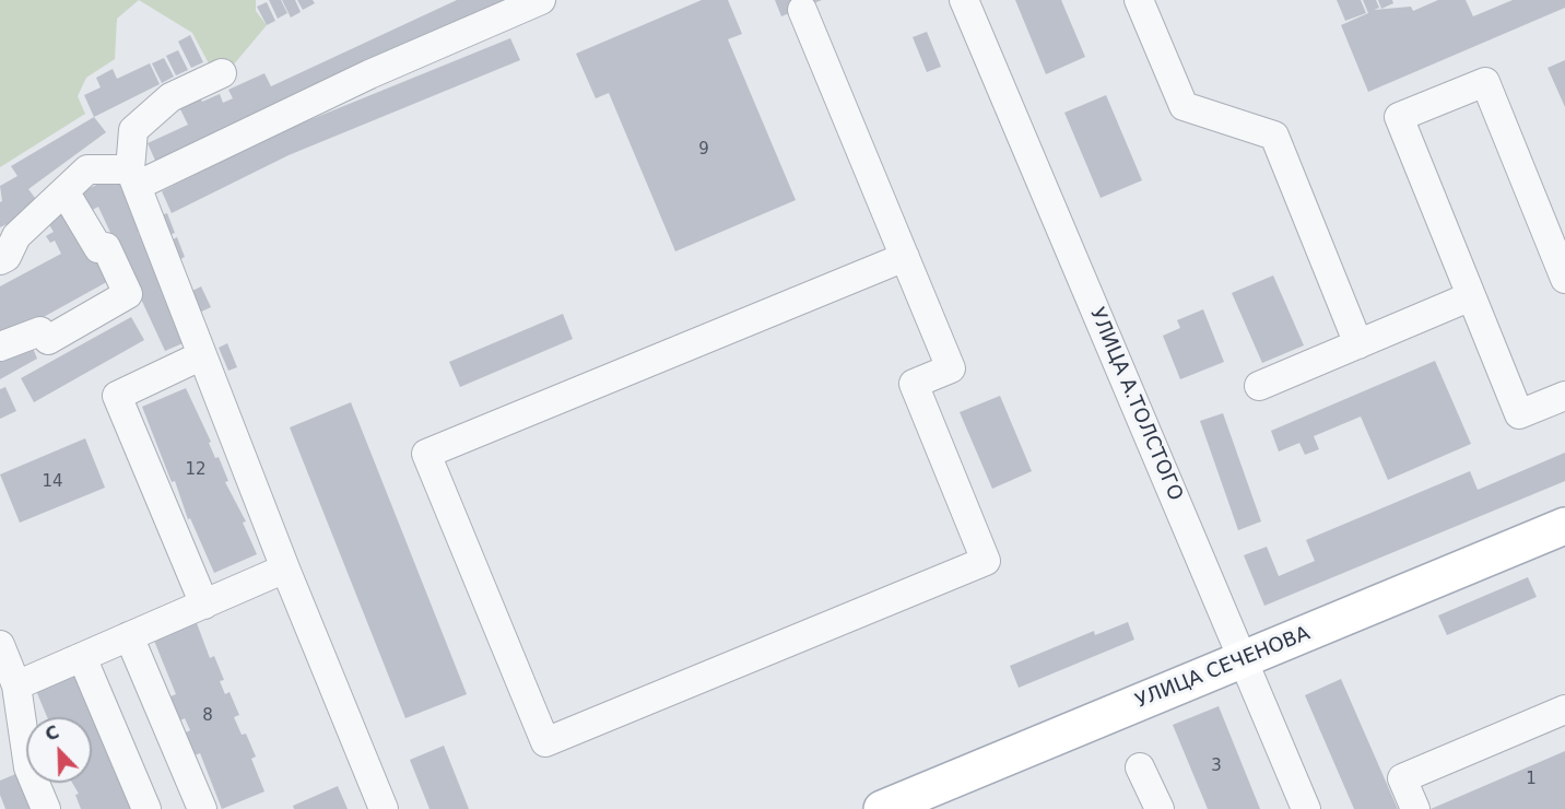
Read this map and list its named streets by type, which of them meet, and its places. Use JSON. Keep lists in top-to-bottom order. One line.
{"streets":{"main road":["УЛИЦА СЕЧЕНОВА"],"street":["УЛИЦА А.ТОЛСТОГО"]},"crossings":[["УЛИЦА А.ТОЛСТОГО","УЛИЦА СЕЧЕНОВА"]],"house_numbers":["9","12","14","8","3","1"],"north":"top left"}
